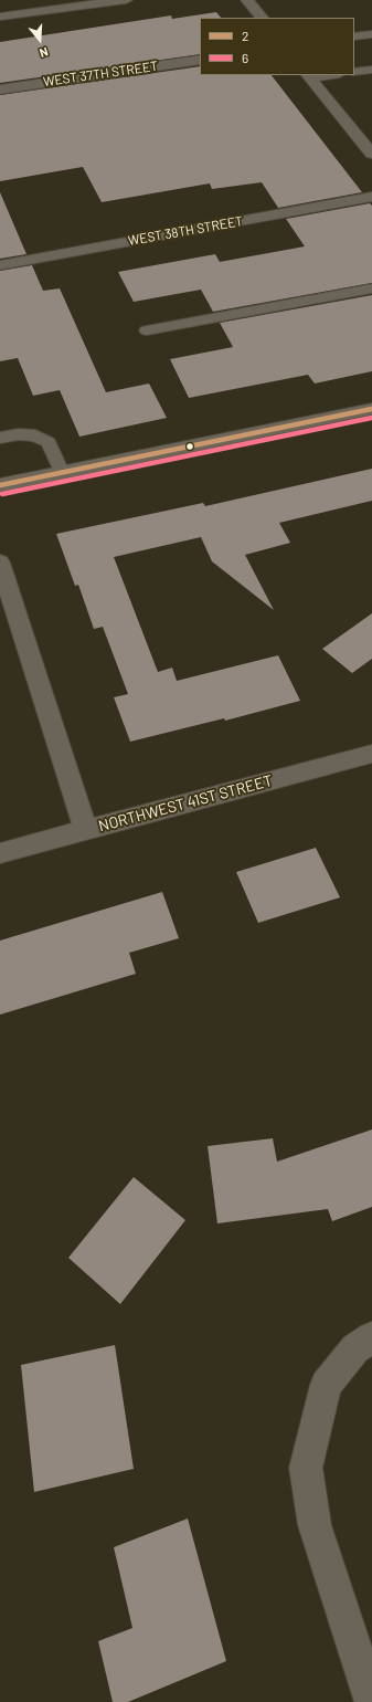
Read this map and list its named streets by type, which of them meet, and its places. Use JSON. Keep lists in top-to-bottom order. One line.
{"streets":{"street":["WEST 37TH STREET","WEST 38TH STREET","NORTHWEST 41ST STREET"]},"lines":["transit line 2","transit line 6"],"legend":["2","6"],"north":"bottom"}
